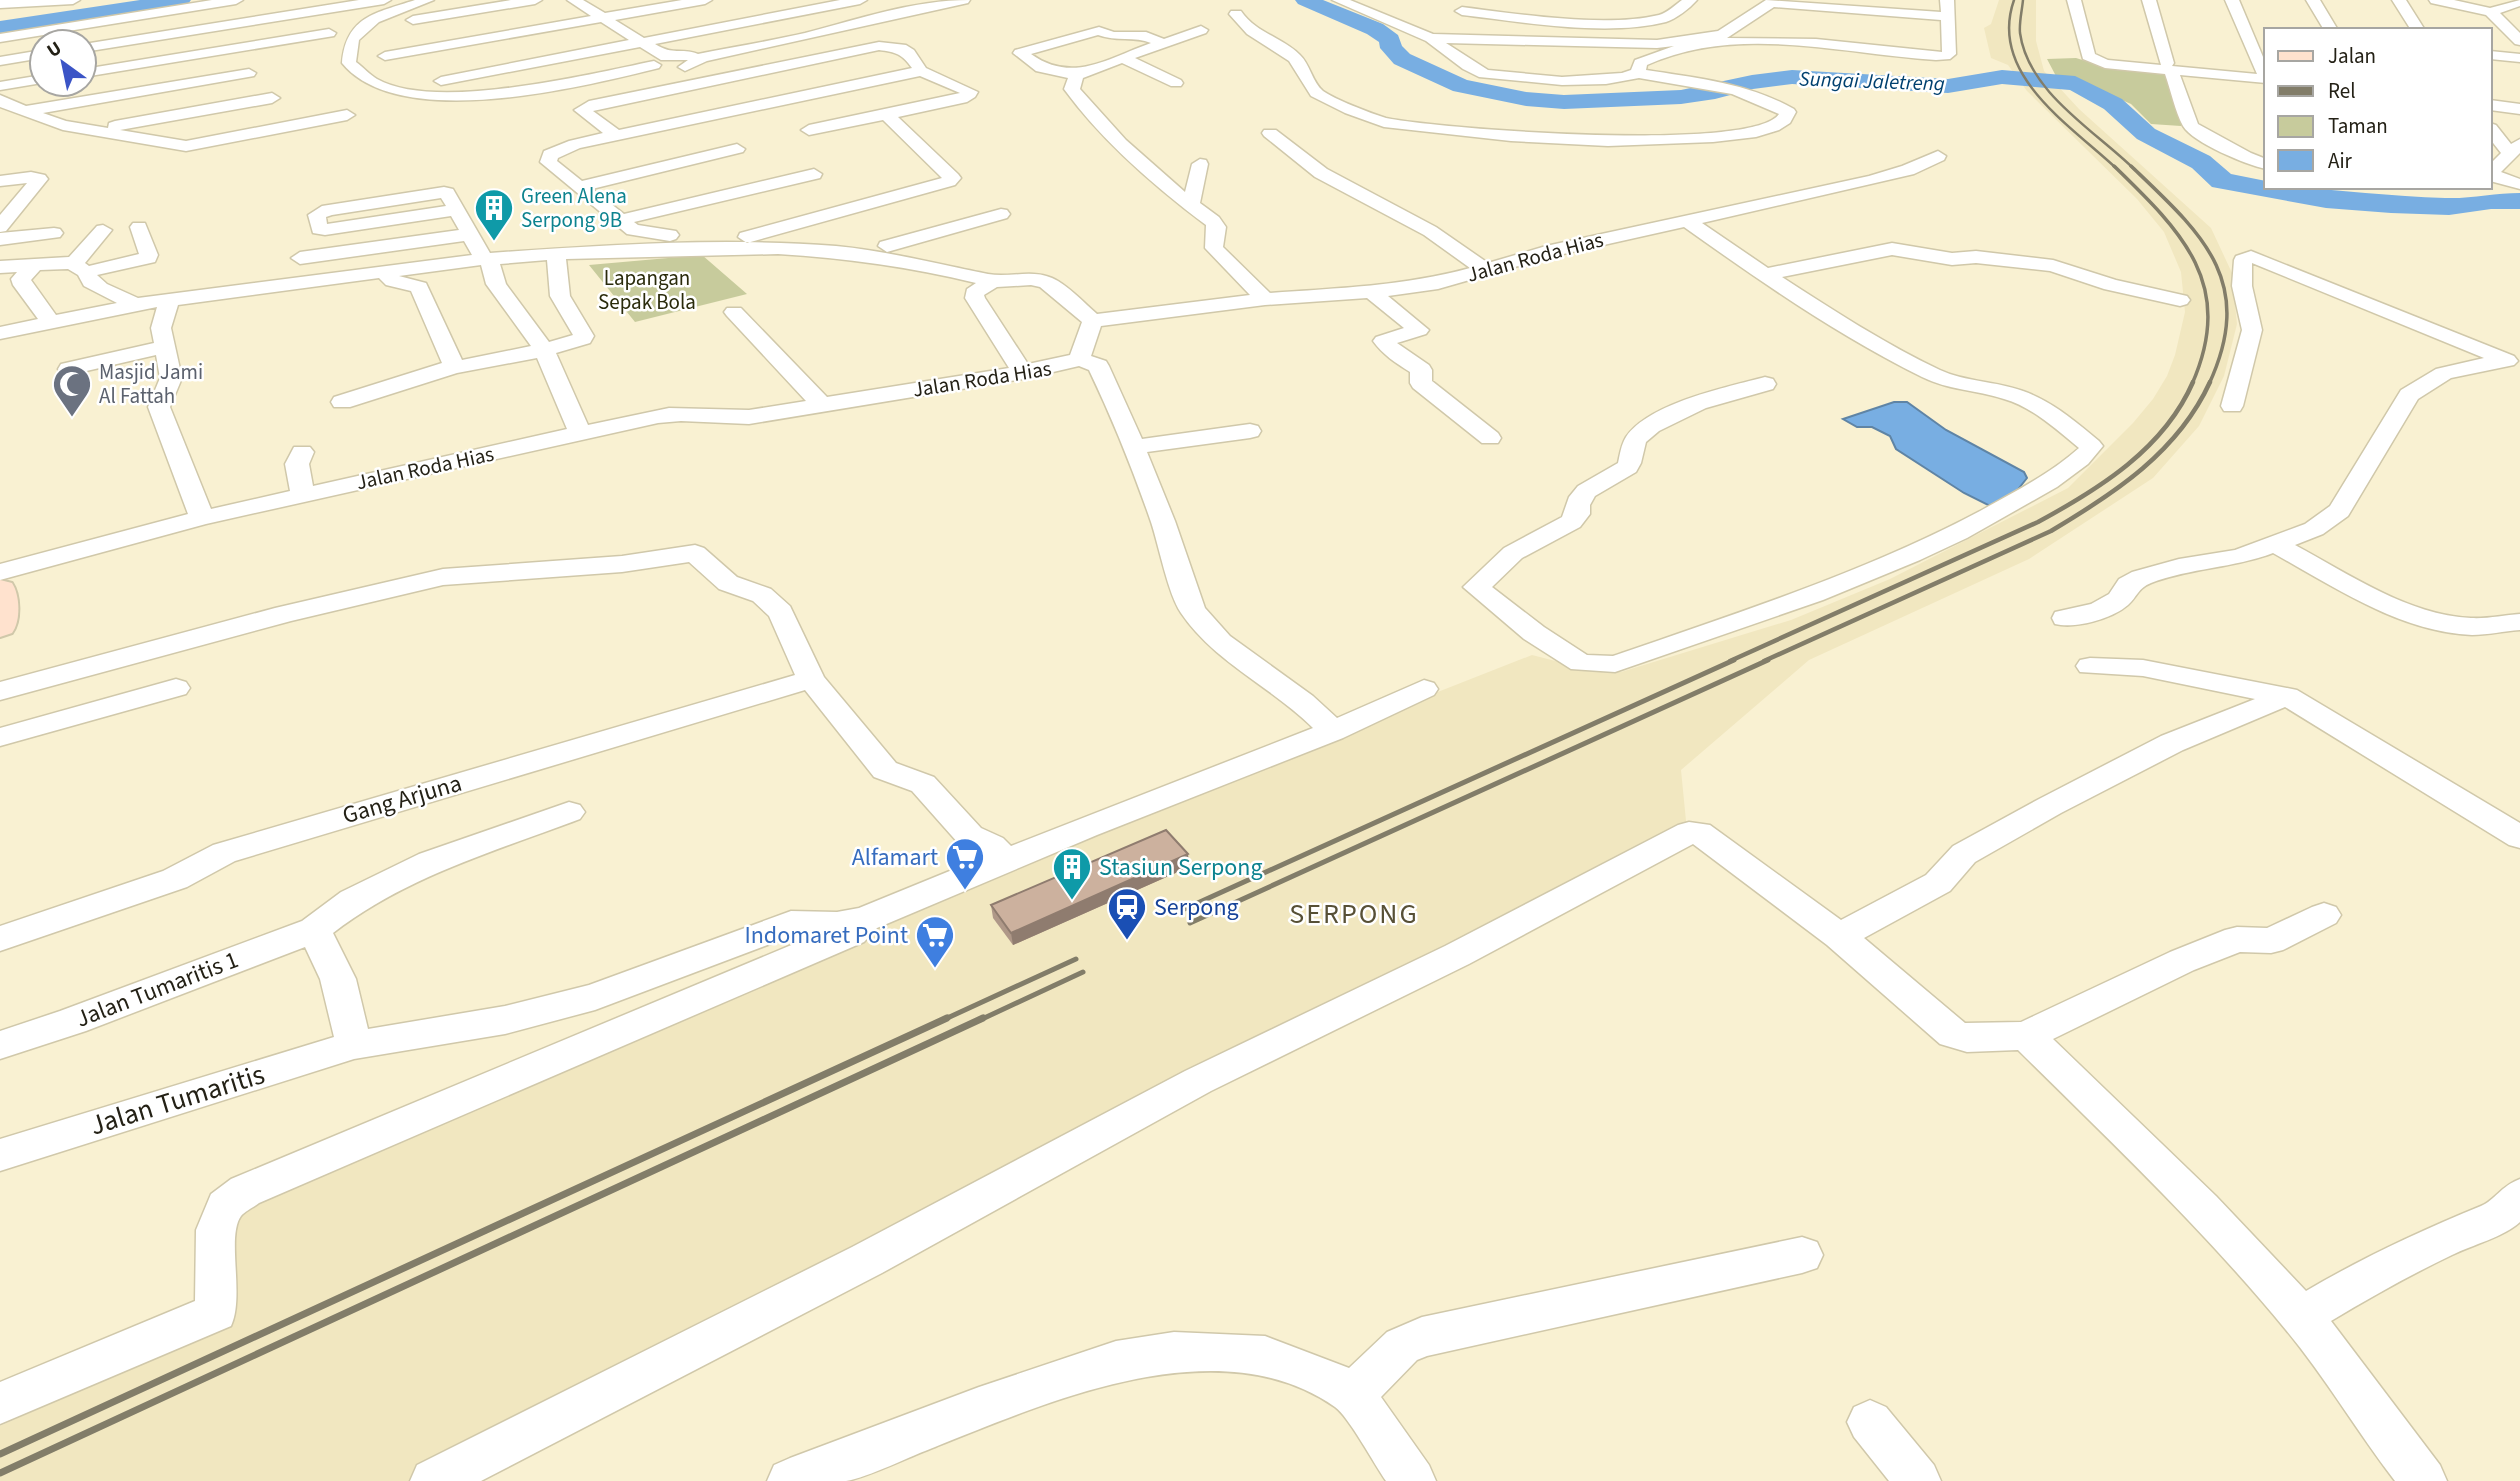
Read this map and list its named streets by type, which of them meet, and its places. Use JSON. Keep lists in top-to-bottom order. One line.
{"streets":{"street":["Jalan Roda Hias","Gang Arjuna","Jalan Tumaritis 1","Jalan Tumaritis"]},"districts":["SERPONG"],"water":["Sungai Jaletreng"],"parks":["Lapangan Sepak Bola"],"places":{"building":["Green Alena Serpong 9B","Stasiun Serpong"],"mosque":["Masjid Jami Al Fattah"],"supermarket":["Alfamart","Indomaret Point"],"station":["Serpong"]},"legend":["Jalan","Rel","Taman","Air"],"north":"top left"}
